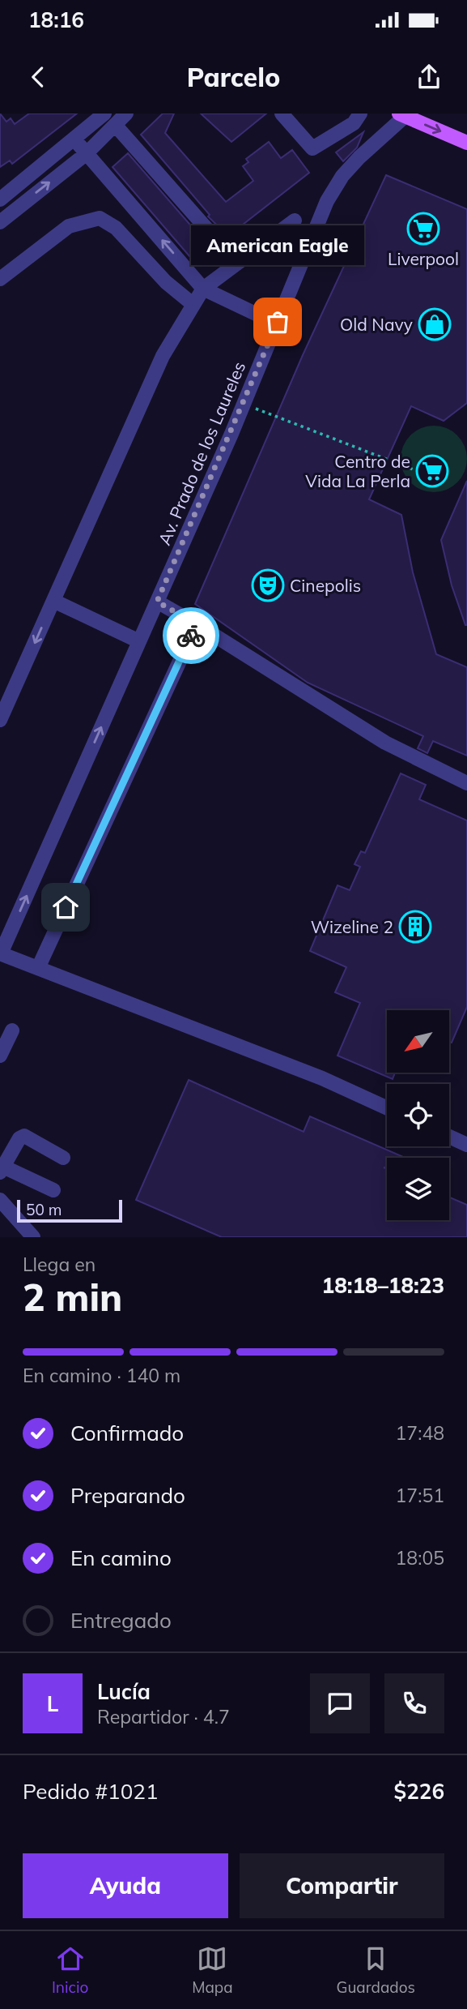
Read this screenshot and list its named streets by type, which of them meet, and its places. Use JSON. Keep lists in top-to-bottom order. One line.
{"streets":{"street":["Av. Prado de los Laureles"]},"places":{"supermarket":["Liverpool","Centro de Vida La Perla"],"other":["American Eagle"],"shop":["Old Navy"],"theatre":["Cinepolis"],"building":["Wizeline 2"]},"scale_bar":"50 m","north":"bottom left","page":{"status":"18:16","header":"Parcelo","bubble":"American Eagle","scale":"50 m","heading":["2 min","Llega en","18:18–18:23"],"panel":["Lucía","Repartidor · 4.7","Pedido #1021","$226"],"bar":"En camino · 140 m","list":[["Confirmado","17:48"],["Preparando","17:51"],["En camino","18:05"],"Entregado"],"round":"L","buttons":["Ayuda","Compartir"],"tabs":["Inicio","Mapa","Guardados"]}}
